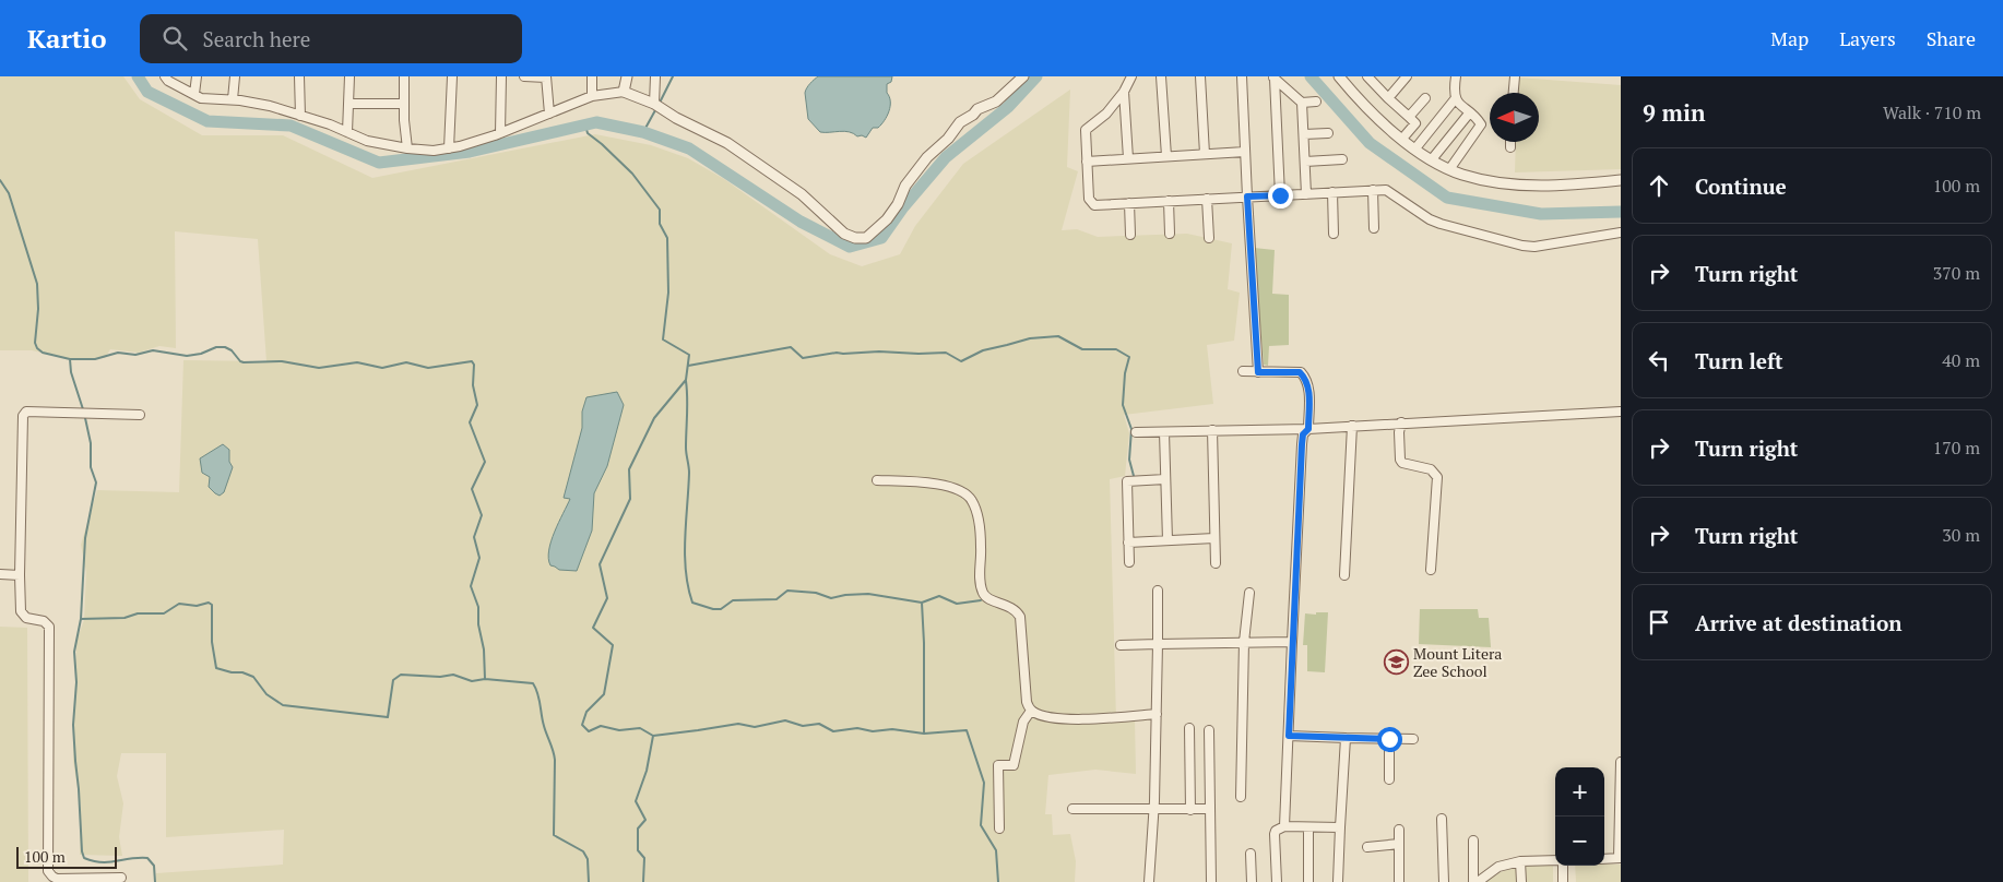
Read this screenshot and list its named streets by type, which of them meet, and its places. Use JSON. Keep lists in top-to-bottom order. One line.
{"places":{"school or university":["Mount Litera Zee School"]},"scale_bar":"100 m","north":"left","page":{"header":"Kartio","search":"Search here","nav":["Map","Layers","Share"],"heading":["9 min","Walk · 710 m"],"list":[["Continue","100 m"],["Turn right","370 m"],["Turn left","40 m"],["Turn right","170 m"],["Turn right","30 m"],"Arrive at destination"],"map_buttons":["+","−"],"scale":"100 m"}}
